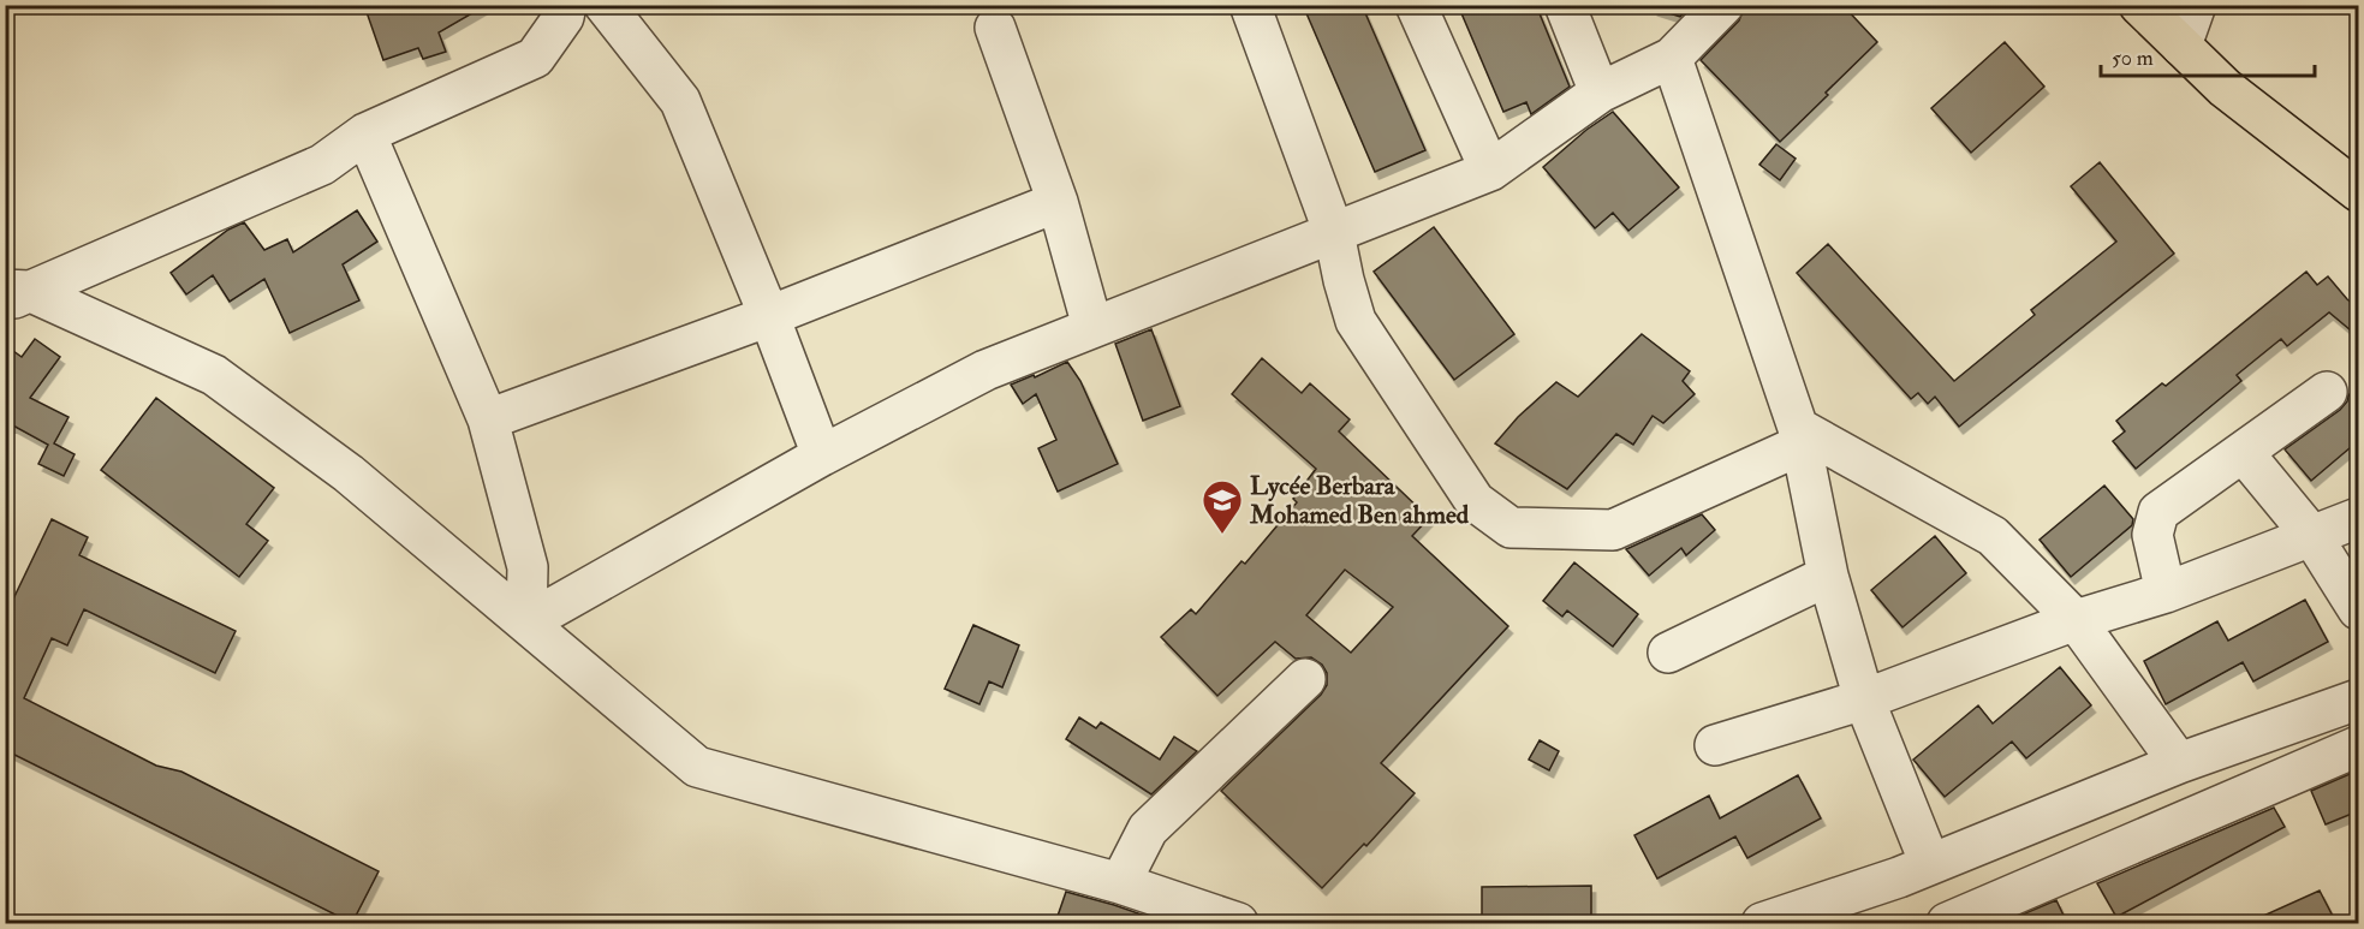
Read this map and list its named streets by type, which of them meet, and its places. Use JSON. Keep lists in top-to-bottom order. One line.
{"places":{"school or university":["Lycée Berbara Mohamed Ben ahmed"]},"scale_bar":"50 m"}
